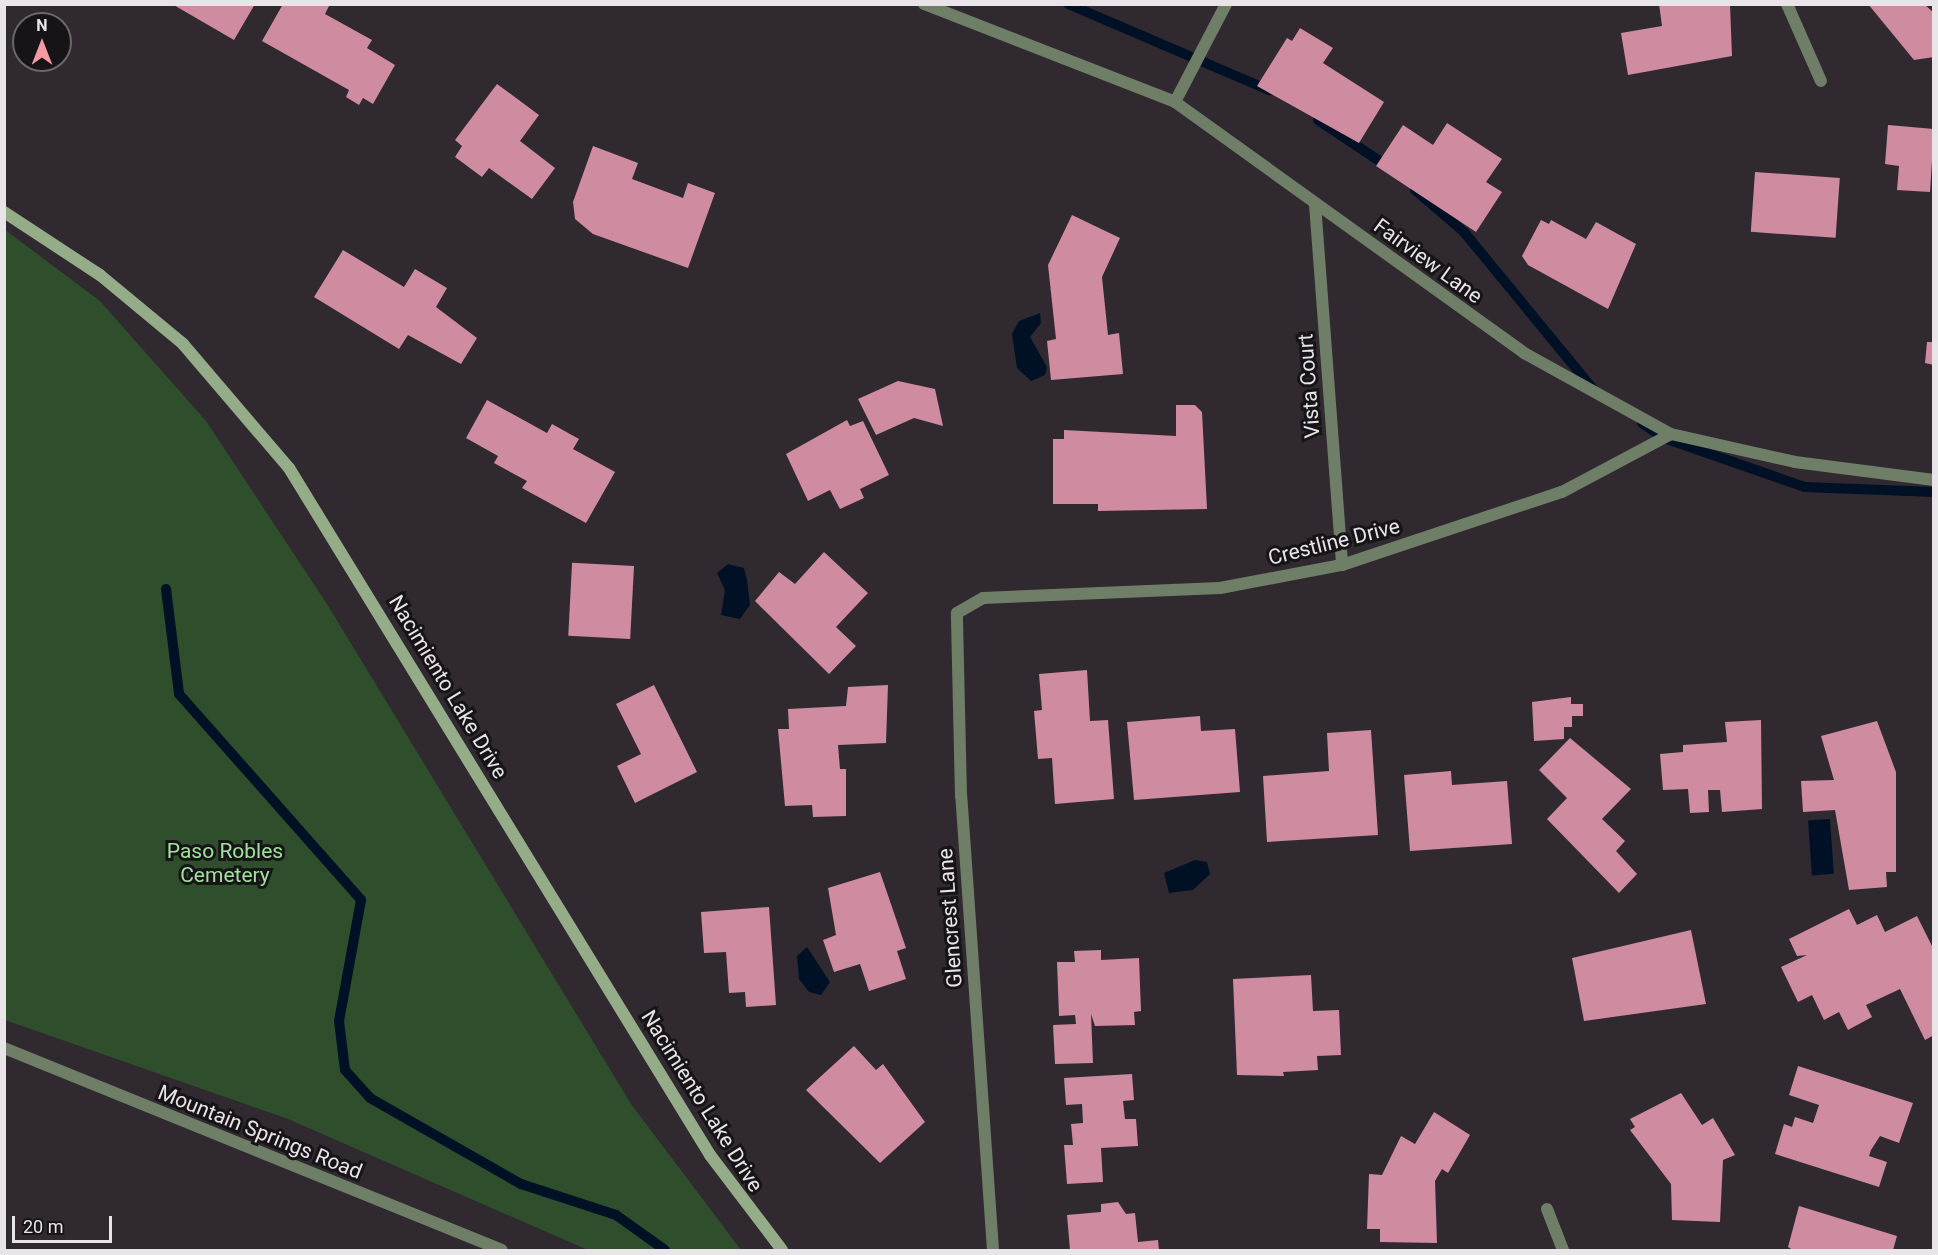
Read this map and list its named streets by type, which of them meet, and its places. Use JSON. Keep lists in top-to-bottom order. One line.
{"streets":{"main road":["Nacimiento Lake Drive"],"street":["Fairview Lane","Vista Court","Crestline Drive","Glencrest Lane","Mountain Springs Road"]},"crossings":[["Fairview Lane","Vista Court"],["Fairview Lane","Crestline Drive"],["Vista Court","Crestline Drive"],["Crestline Drive","Glencrest Lane"]],"parks":["Paso Robles Cemetery"],"scale_bar":"20 m","north":"top"}
